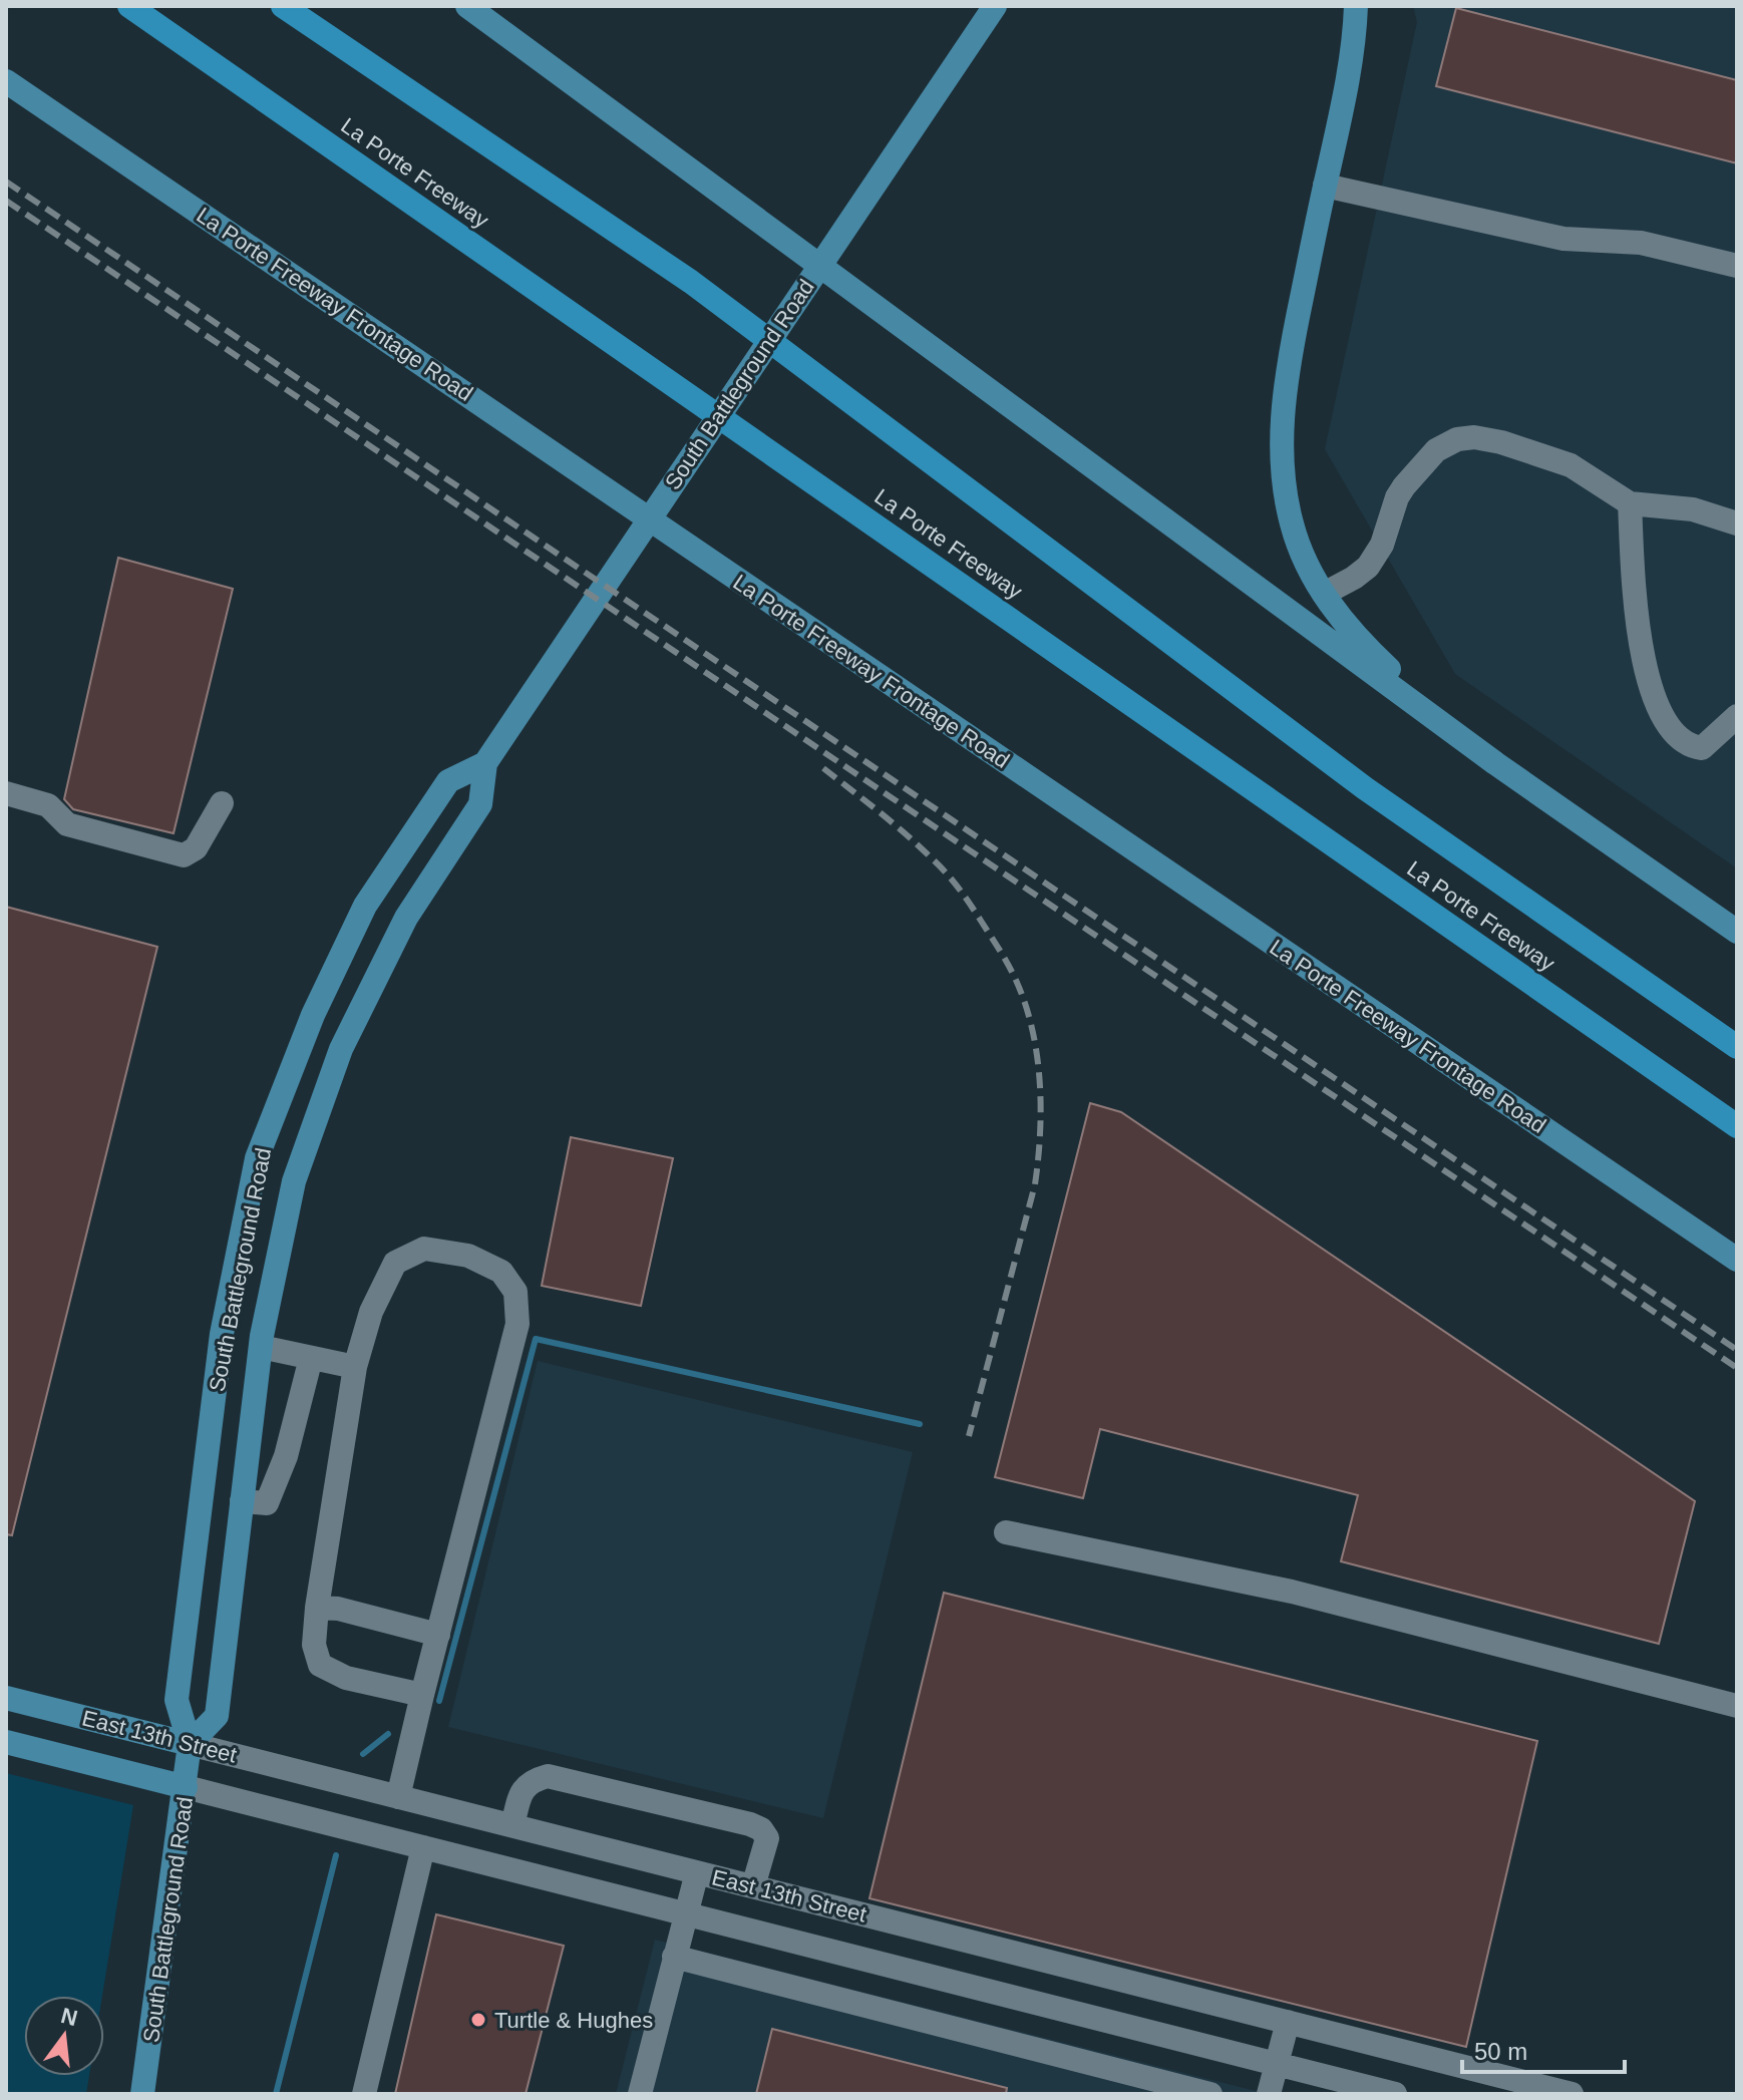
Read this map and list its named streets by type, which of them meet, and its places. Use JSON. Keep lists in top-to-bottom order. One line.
{"streets":{"highway":["La Porte Freeway"],"main road":["La Porte Freeway Frontage Road","South Battleground Road","East 13th Street"]},"crossings":[["La Porte Freeway Frontage Road","South Battleground Road"],["South Battleground Road","East 13th Street"]],"places":["Turtle & Hughes"],"scale_bar":"50 m","north":"top"}
